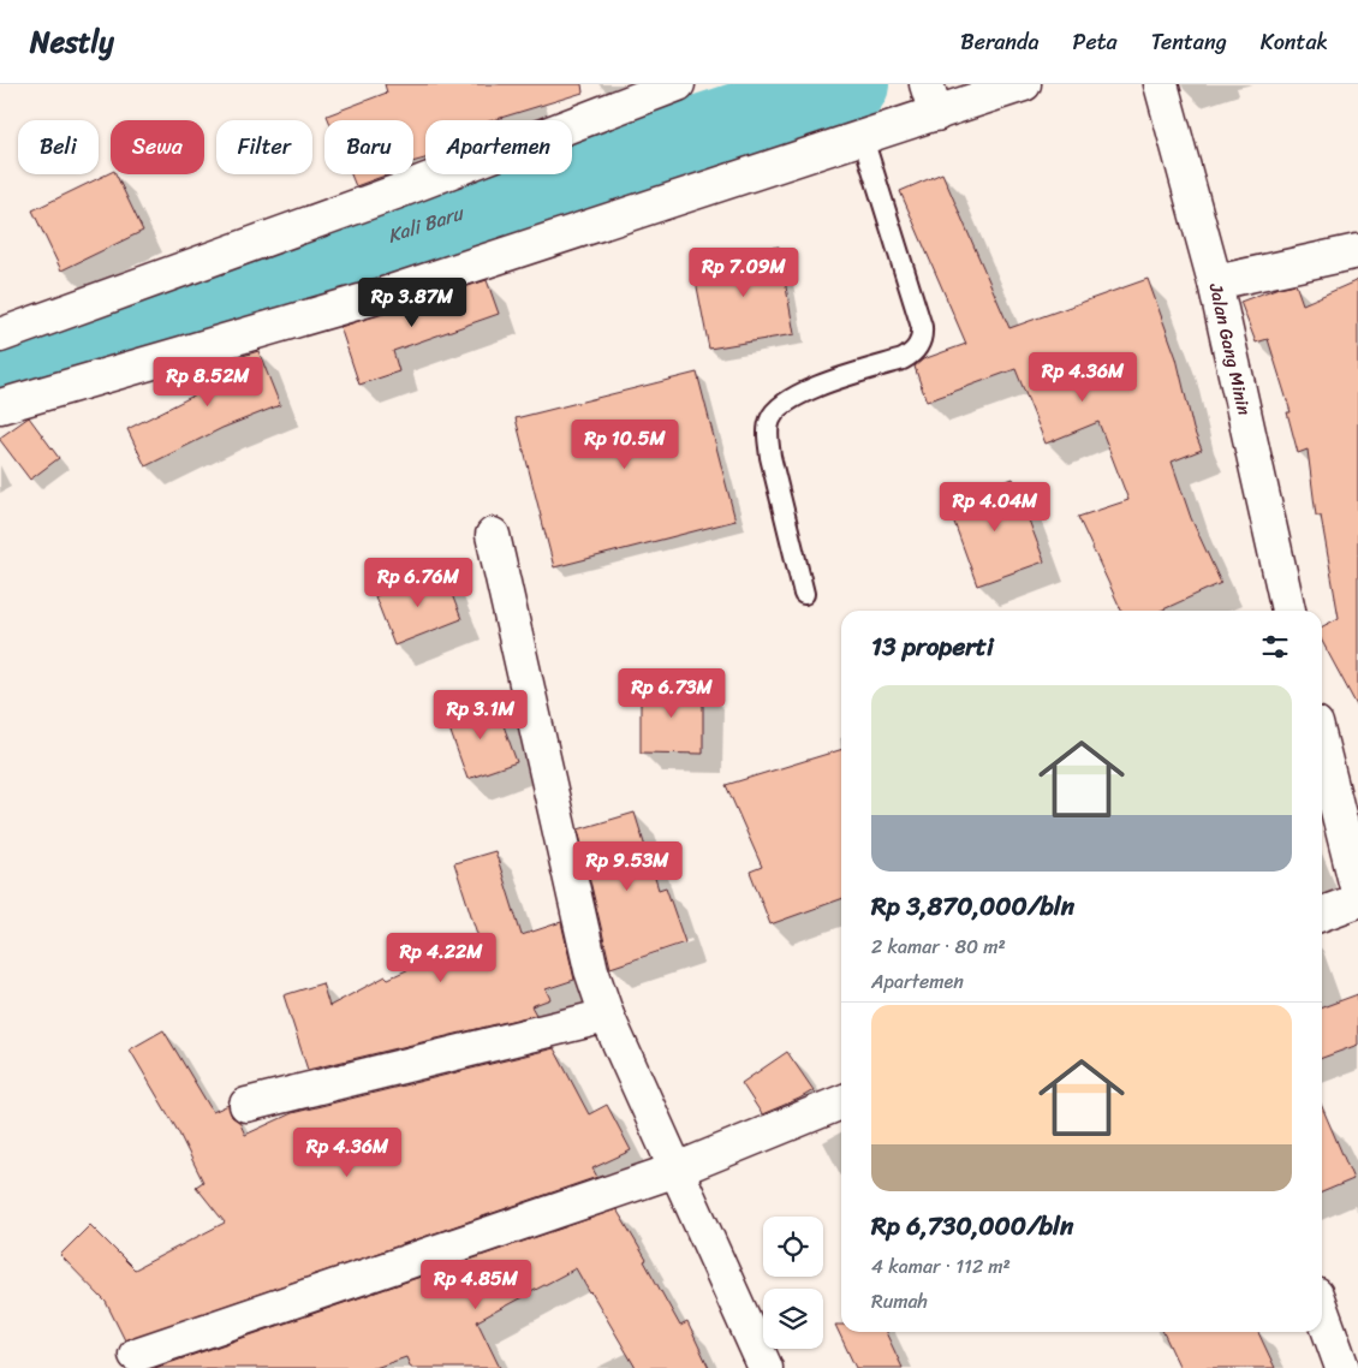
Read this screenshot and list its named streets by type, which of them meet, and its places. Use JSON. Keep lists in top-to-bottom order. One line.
{"streets":{"street":["Jalan Gang Minin"]},"water":["Kali Baru"],"page":{"header":"Nestly","nav":["Beranda","Peta","Tentang","Kontak"],"chip":["Beli","Sewa","Filter","Baru","Apartemen"],"price":["Rp 7.09M","Rp 3.87M","Rp 4.36M","Rp 8.52M","Rp 10.5M","Rp 4.04M","Rp 6.76M","Rp 6.73M","Rp 3.1M","Rp 9.53M","Rp 4.22M","Rp 4.36M","Rp 4.85M"],"heading":"13 properti","list":[{"name":"Rp 3,870,000/bln","note":"2 kamar · 80 m² · Apartemen"},{"name":"Rp 6,730,000/bln","note":"4 kamar · 112 m² · Rumah"}]}}
